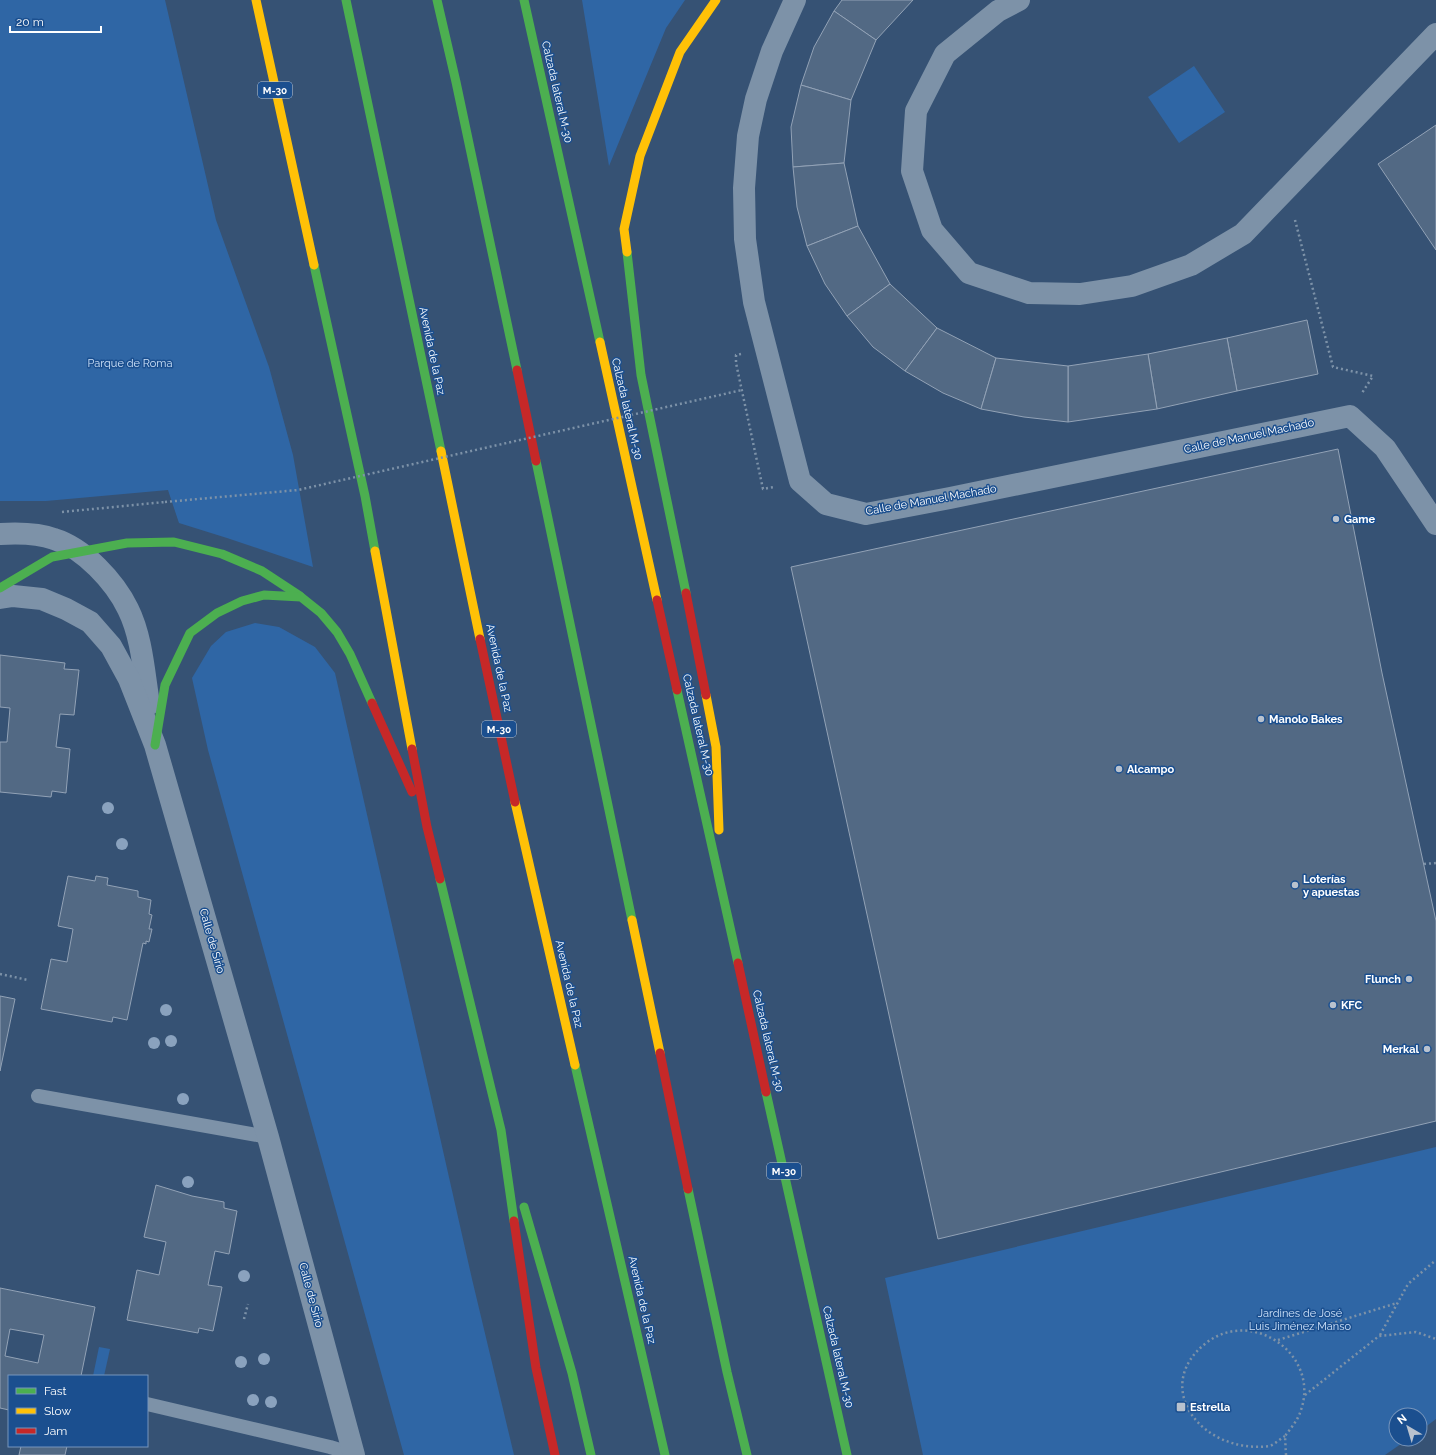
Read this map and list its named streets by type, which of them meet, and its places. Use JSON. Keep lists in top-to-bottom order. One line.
{"streets":{"highway":["M-30","Calzada lateral M-30","Avenida de la Paz"],"street":["Calle de Manuel Machado","Calle de Sirio"]},"parks":["Parque de Roma","Jardines de José Luis Jiménez Manso"],"places":{"other":["Game","Manolo Bakes","Alcampo","Loterías y apuestas","Flunch","KFC","Merkal"],"transit":["Estrella"]},"legend":["Fast","Slow","Jam"],"scale_bar":"20 m","north":"top left"}
